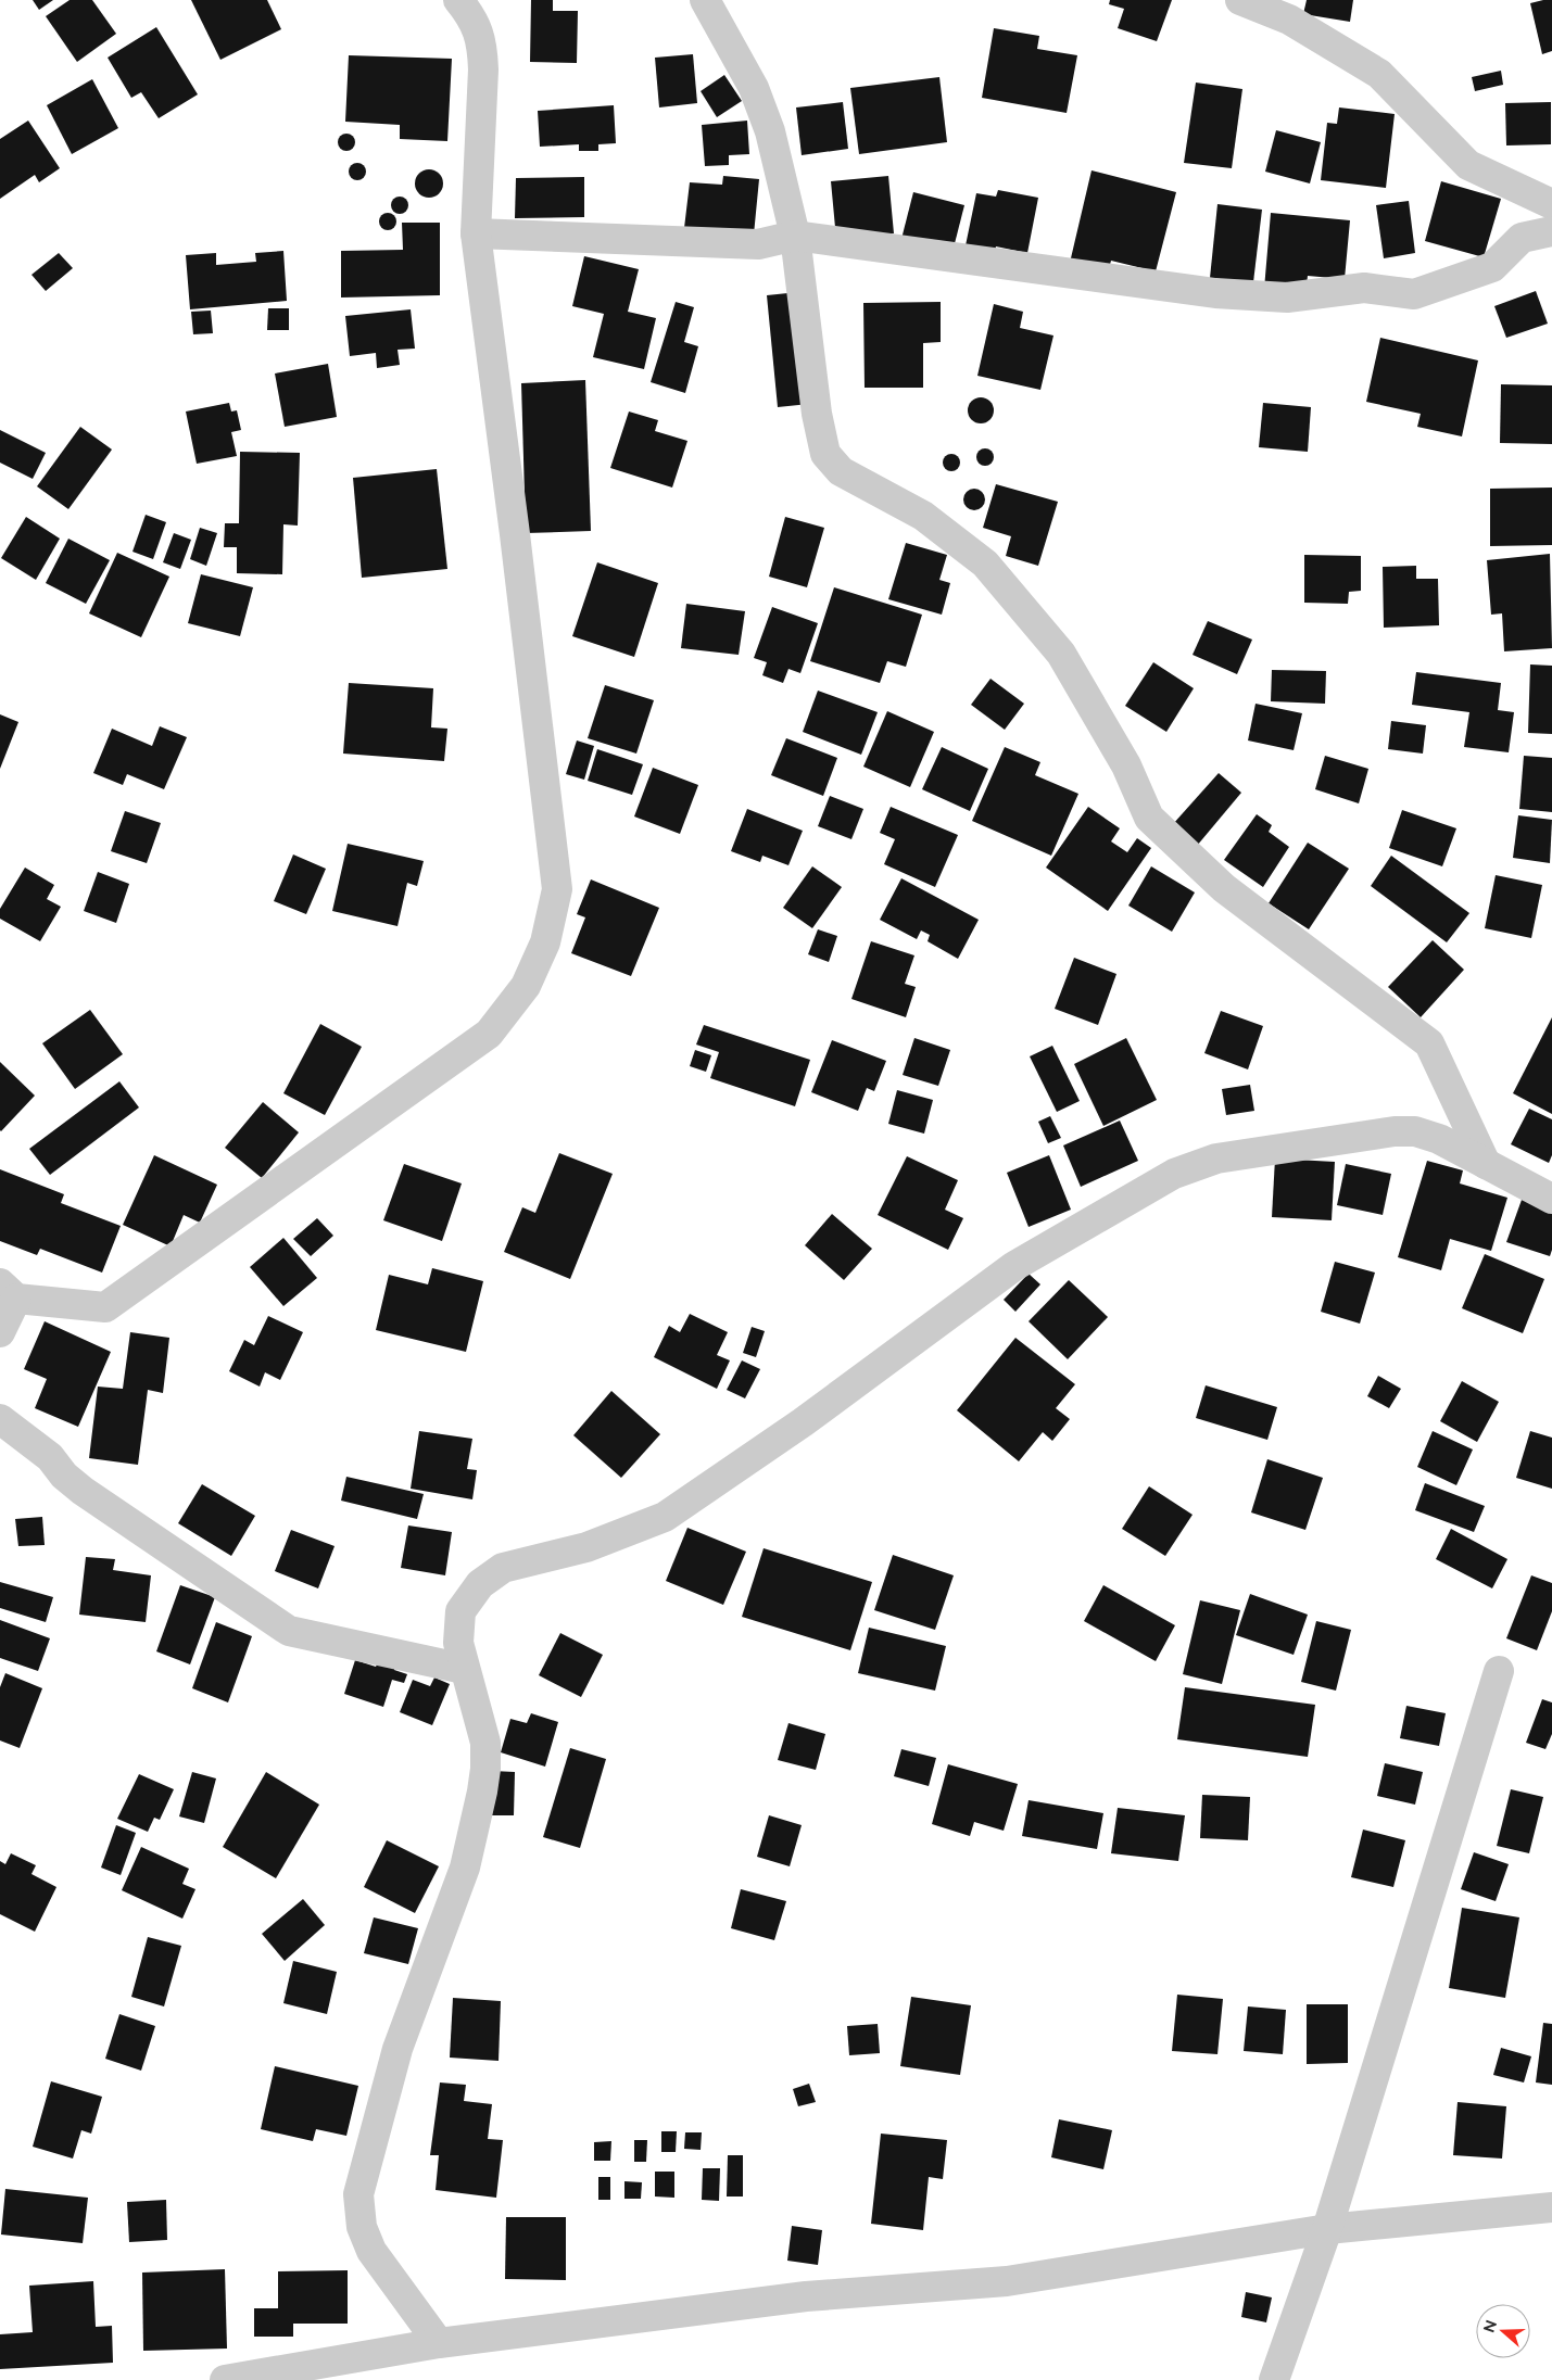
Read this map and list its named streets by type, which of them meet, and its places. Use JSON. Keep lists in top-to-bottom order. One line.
{"north":"left"}
